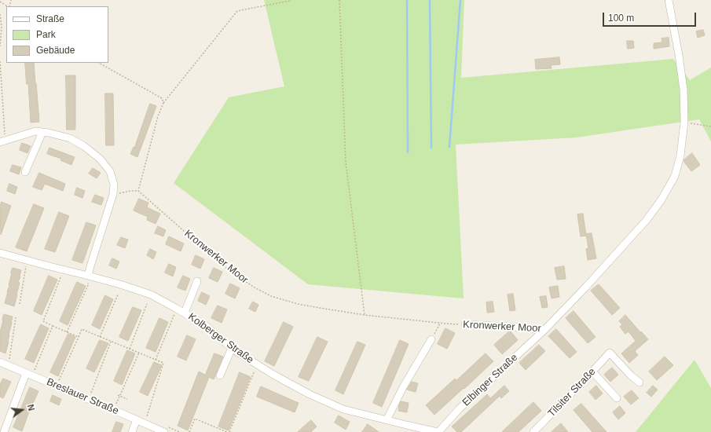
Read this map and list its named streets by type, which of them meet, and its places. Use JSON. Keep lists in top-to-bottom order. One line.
{"streets":{"street":["Kronwerker Moor","Kolberger Straße","Elbinger Straße","Tilsiter Straße","Breslauer Straße"]},"crossings":[["Kronwerker Moor","Elbinger Straße"],["Kolberger Straße","Elbinger Straße"]],"legend":["Straße","Park","Gebäude"],"scale_bar":"100 m","north":"right"}
